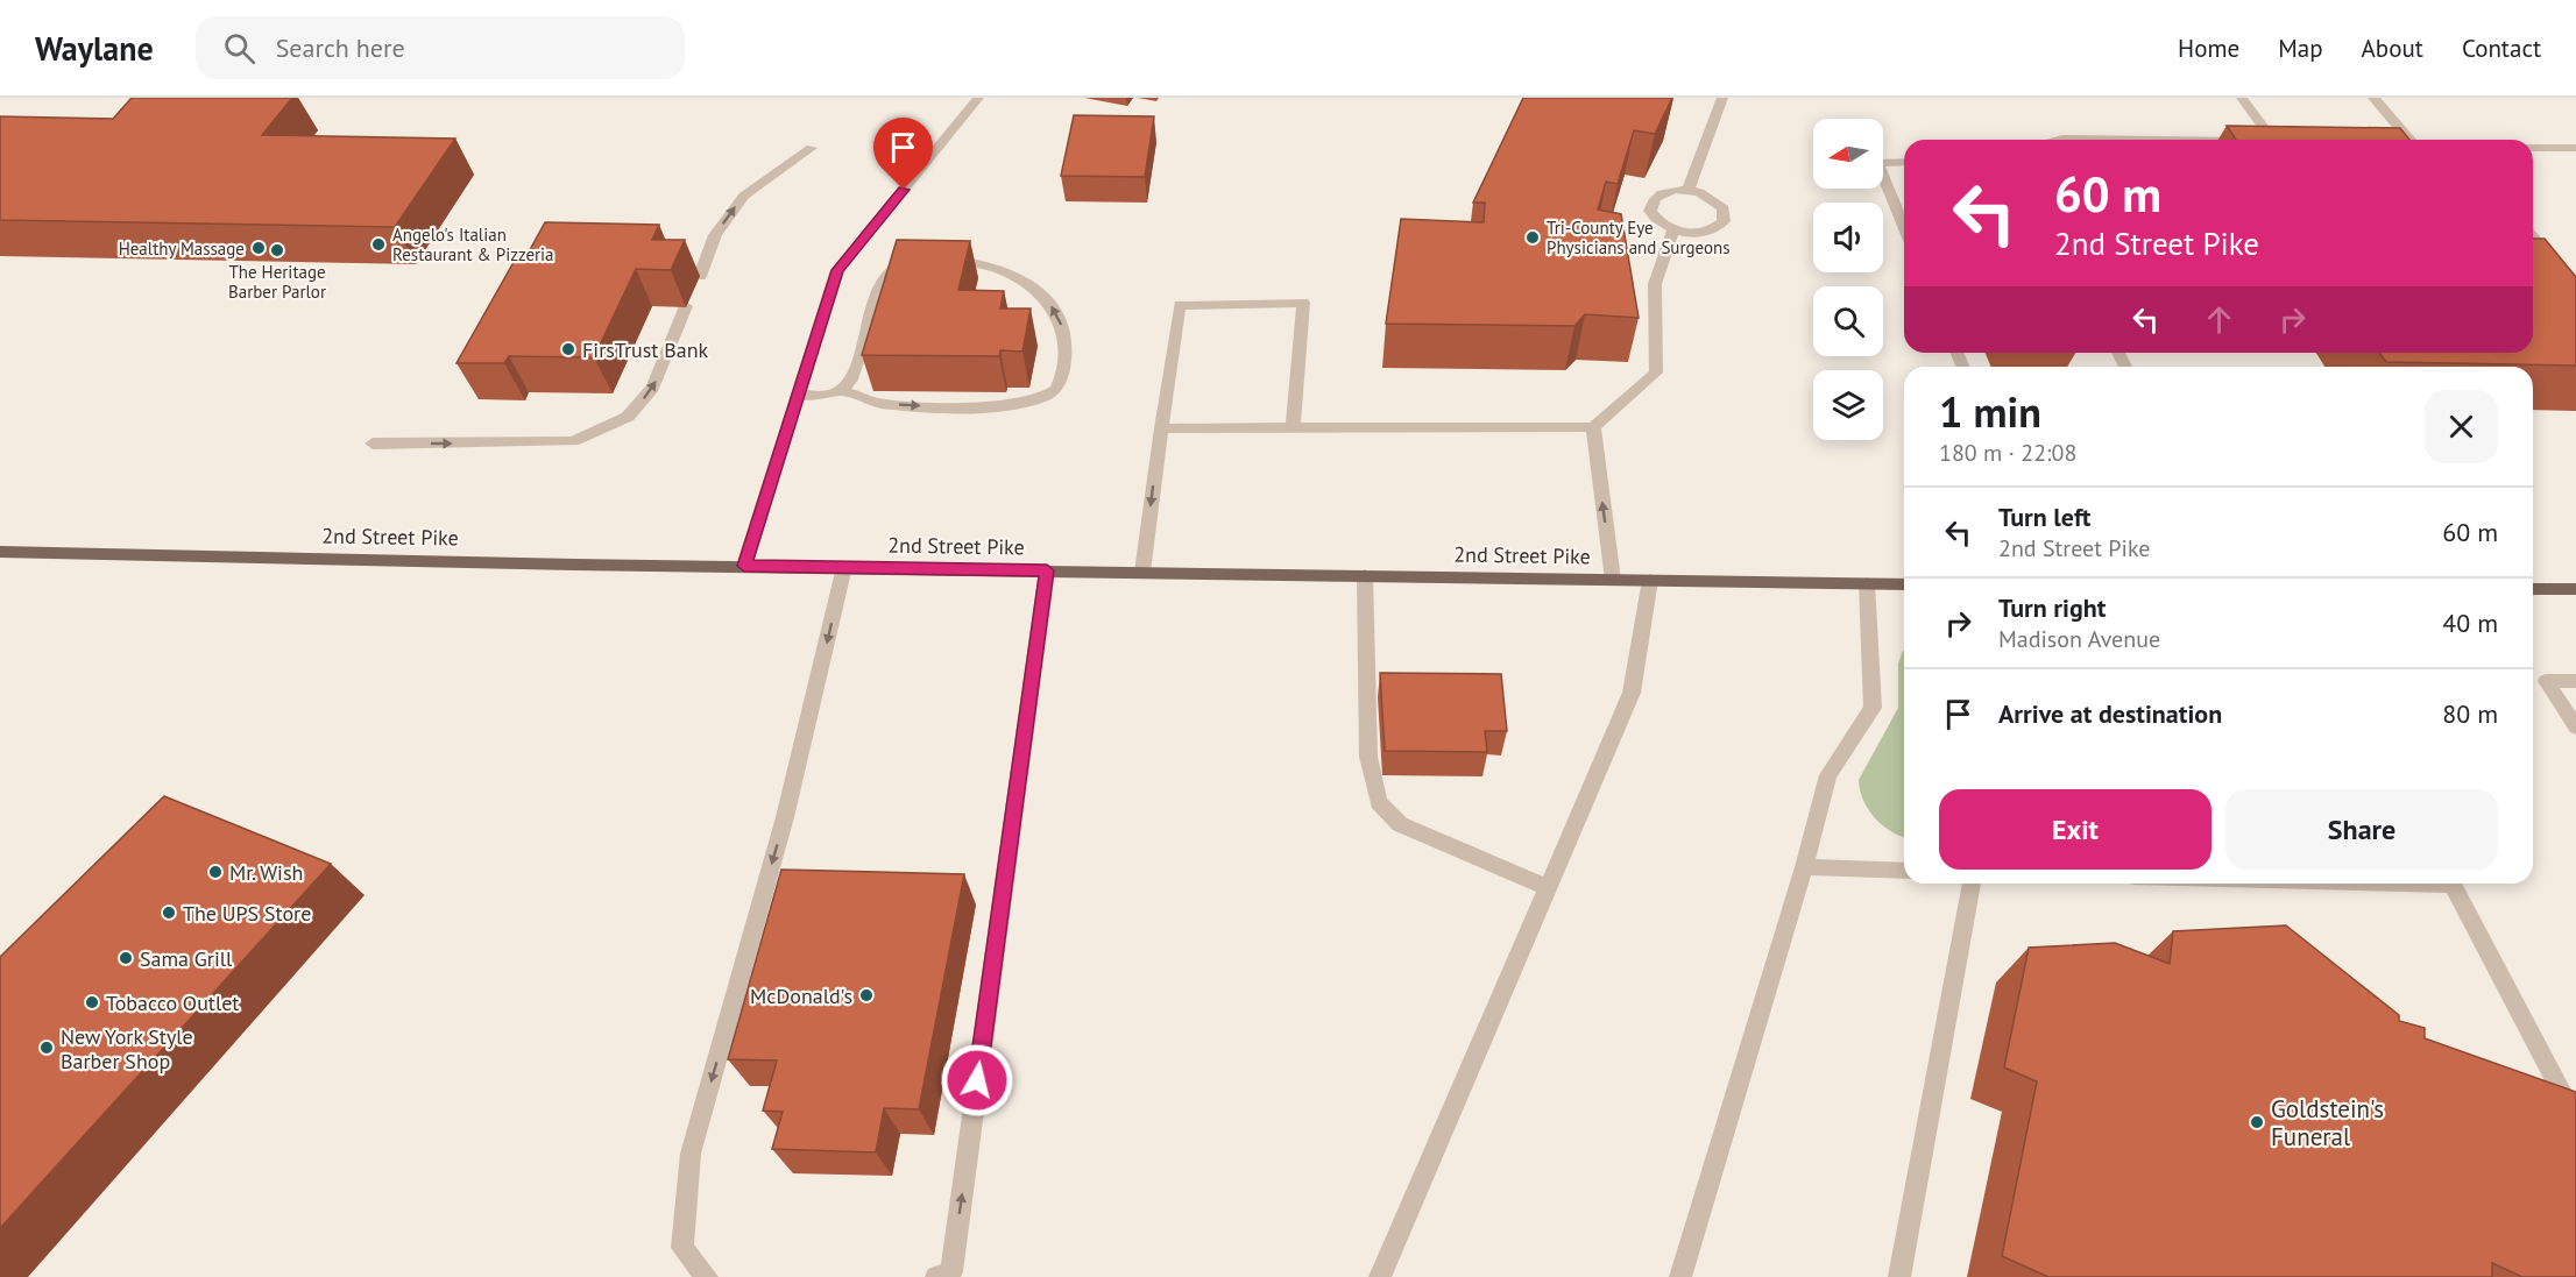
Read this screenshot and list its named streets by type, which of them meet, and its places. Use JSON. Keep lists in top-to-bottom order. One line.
{"streets":{"main road":["2nd Street Pike"]},"places":["Tri-County Eye Physicians and Surgeons","Angelo's Italian Restaurant & Pizzeria","Healthy Massage","The Heritage Barber Parlor","FirsTrust Bank","Mr. Wish","The UPS Store","Sama Grill","McDonald's","Tobacco Outlet","New York Style Barber Shop","Goldstein's Funeral"],"north":"left","page":{"header":"Waylane","search":"Search here","nav":["Home","Map","About","Contact"],"turn":["60 m","2nd Street Pike"],"heading":["1 min","180 m · 22:08"],"list":[{"name":"Turn left","note":"2nd Street Pike","value":"60 m"},{"name":"Turn right","note":"Madison Avenue","value":"40 m"},{"name":"Arrive at destination","value":"80 m"}],"buttons":["Exit","Share"]}}
